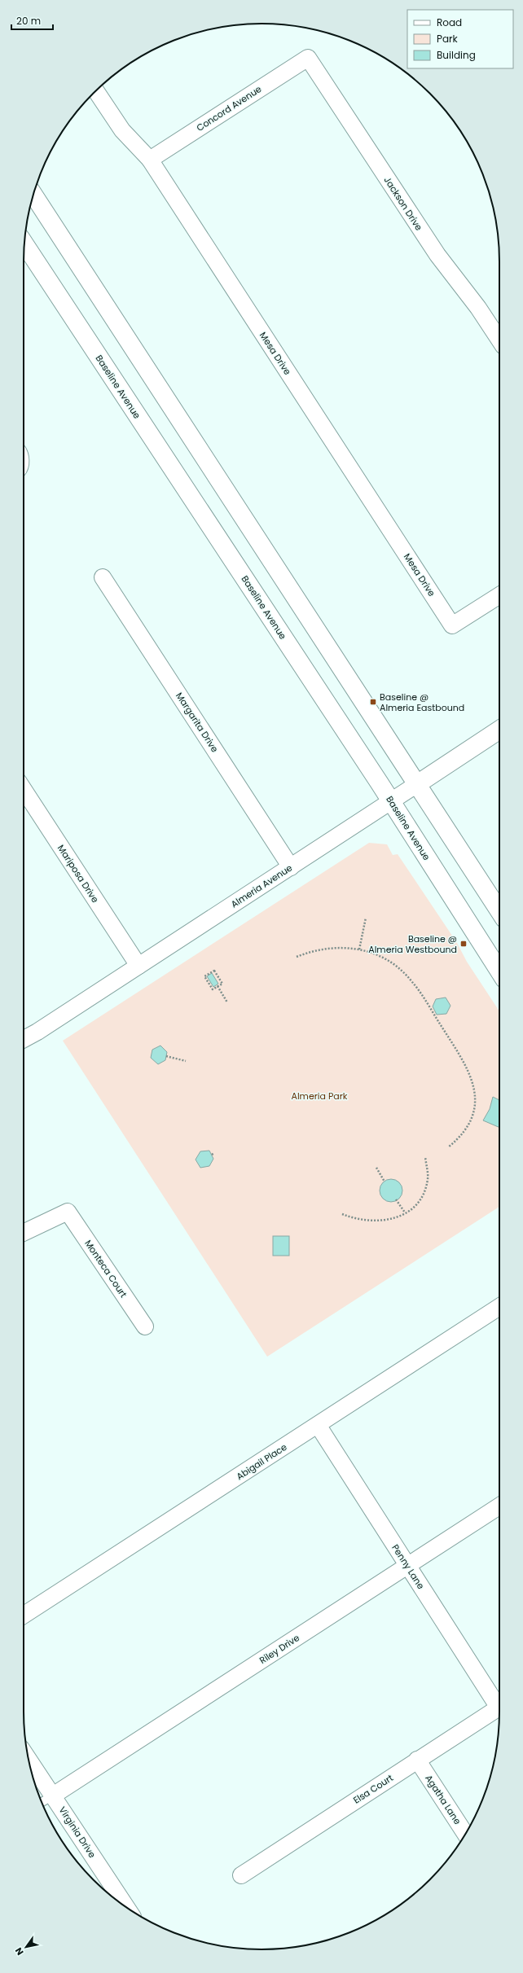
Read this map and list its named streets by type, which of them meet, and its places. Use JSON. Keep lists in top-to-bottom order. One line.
{"streets":{"main road":["Baseline Avenue","Almeria Avenue"],"street":["Concord Avenue","Jackson Drive","Mesa Drive","Margarita Drive","Mariposa Drive","Monteca Court","Abigail Place","Penny Lane","Riley Drive","Elsa Court","Agatha Lane","Virginia Drive"]},"crossings":[["Concord Avenue","Jackson Drive"],["Concord Avenue","Mesa Drive"],["Baseline Avenue","Almeria Avenue"],["Margarita Drive","Almeria Avenue"],["Mariposa Drive","Almeria Avenue"],["Abigail Place","Penny Lane"],["Penny Lane","Riley Drive"],["Riley Drive","Virginia Drive"],["Elsa Court","Agatha Lane"]],"parks":["Almeria Park"],"places":{"transit":["Baseline @ Almeria Eastbound","Baseline @ Almeria Westbound"]},"legend":["Road","Park","Building"],"scale_bar":"20 m","north":"bottom left"}
